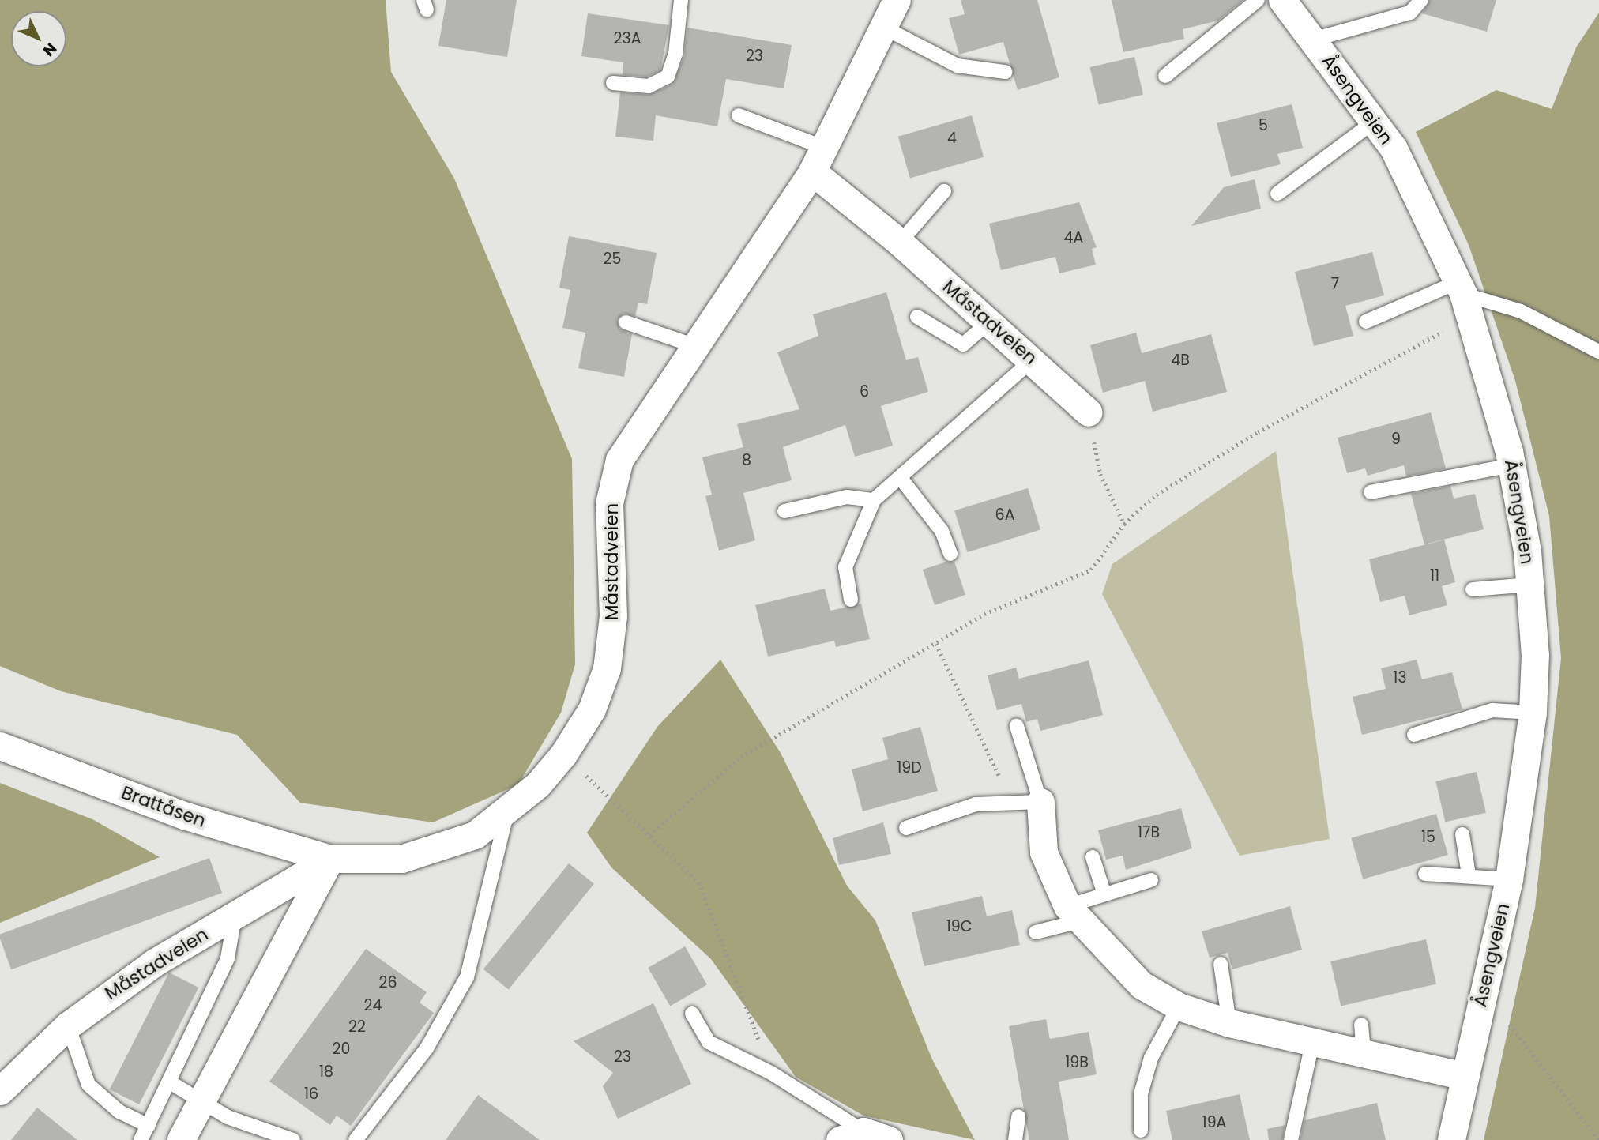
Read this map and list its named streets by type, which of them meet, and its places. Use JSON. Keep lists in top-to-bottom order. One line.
{"streets":{"street":["Åsengveien","Måstadveien","Brattåsen"]},"crossings":[["Måstadveien","Brattåsen"]],"house_numbers":["23A","23","5","4","4A","25","7","4B","6","9","8","6A","11","13","19D","17B","15","19C","26","24","22","20","23","19B","18","16","19A"],"north":"bottom right"}
